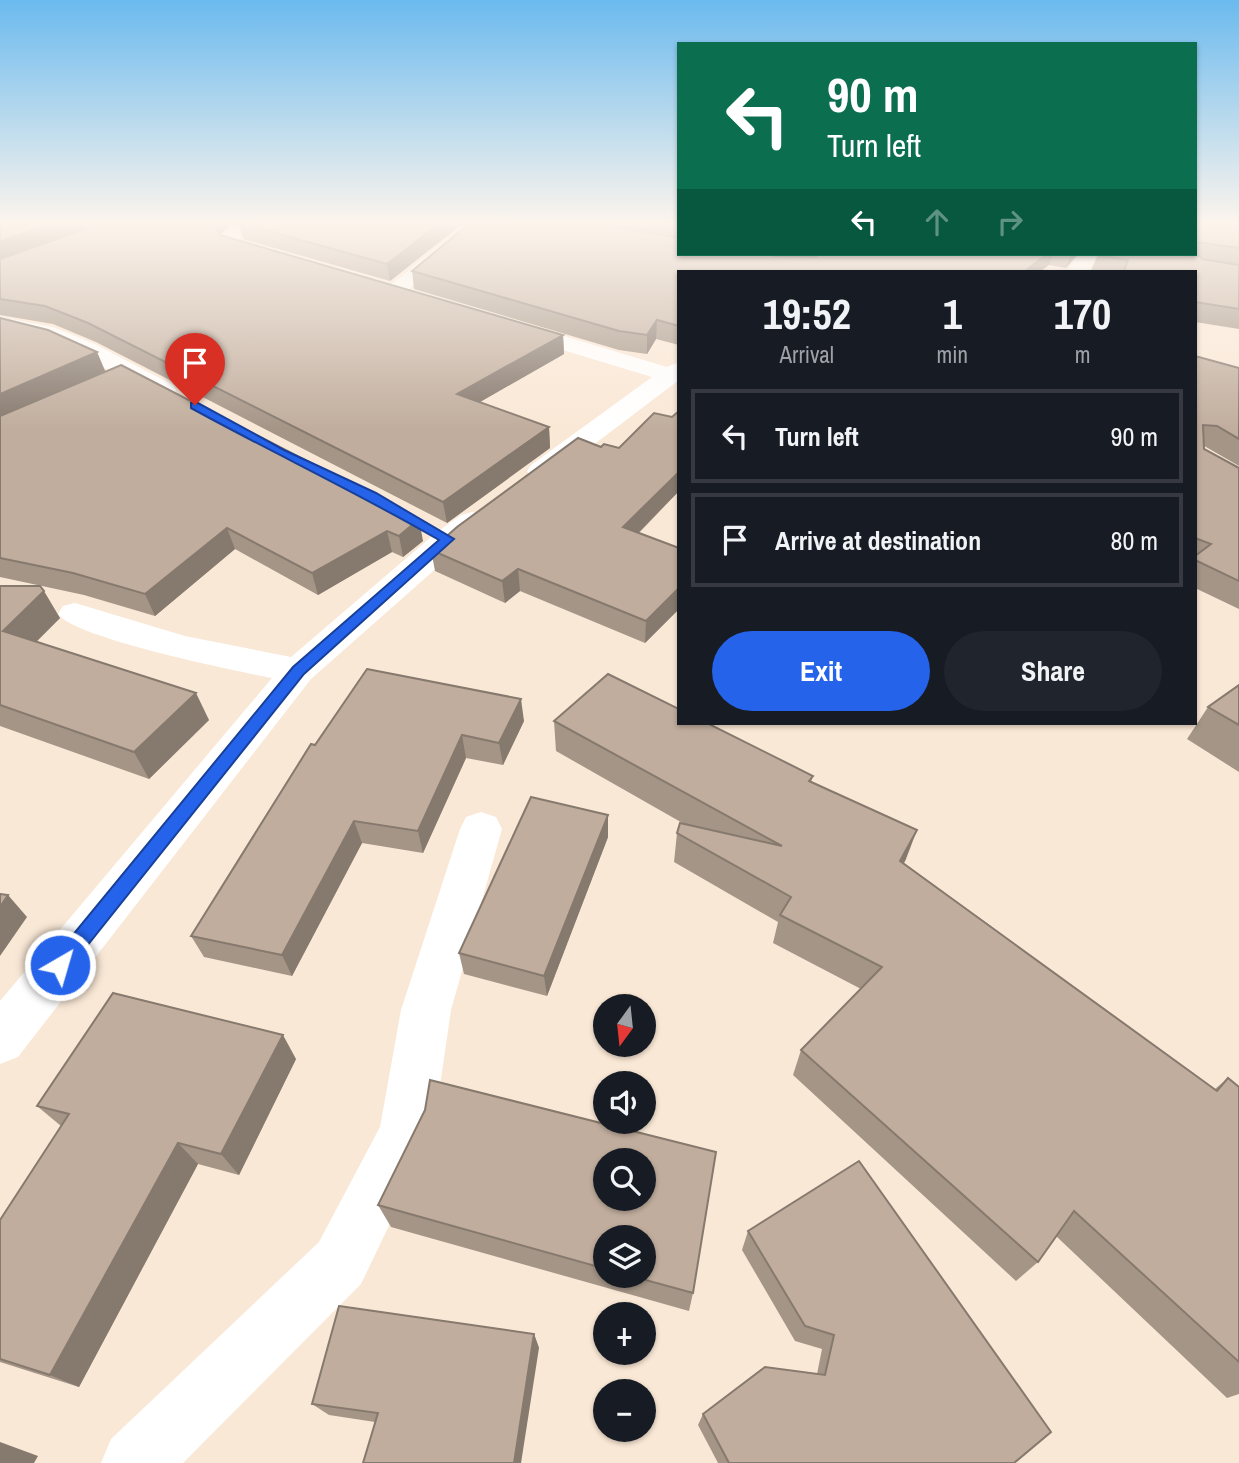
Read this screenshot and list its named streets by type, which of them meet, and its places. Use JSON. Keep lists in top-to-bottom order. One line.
{"north":"bottom","page":{"turn":["90 m","Turn left"],"eta":["19:52","Arrival","1","min","170","m"],"list":[{"name":"Turn left","value":"90 m"},{"name":"Arrive at destination","value":"80 m"}],"buttons":["Exit","Share"],"map_buttons":["+","−"]}}
